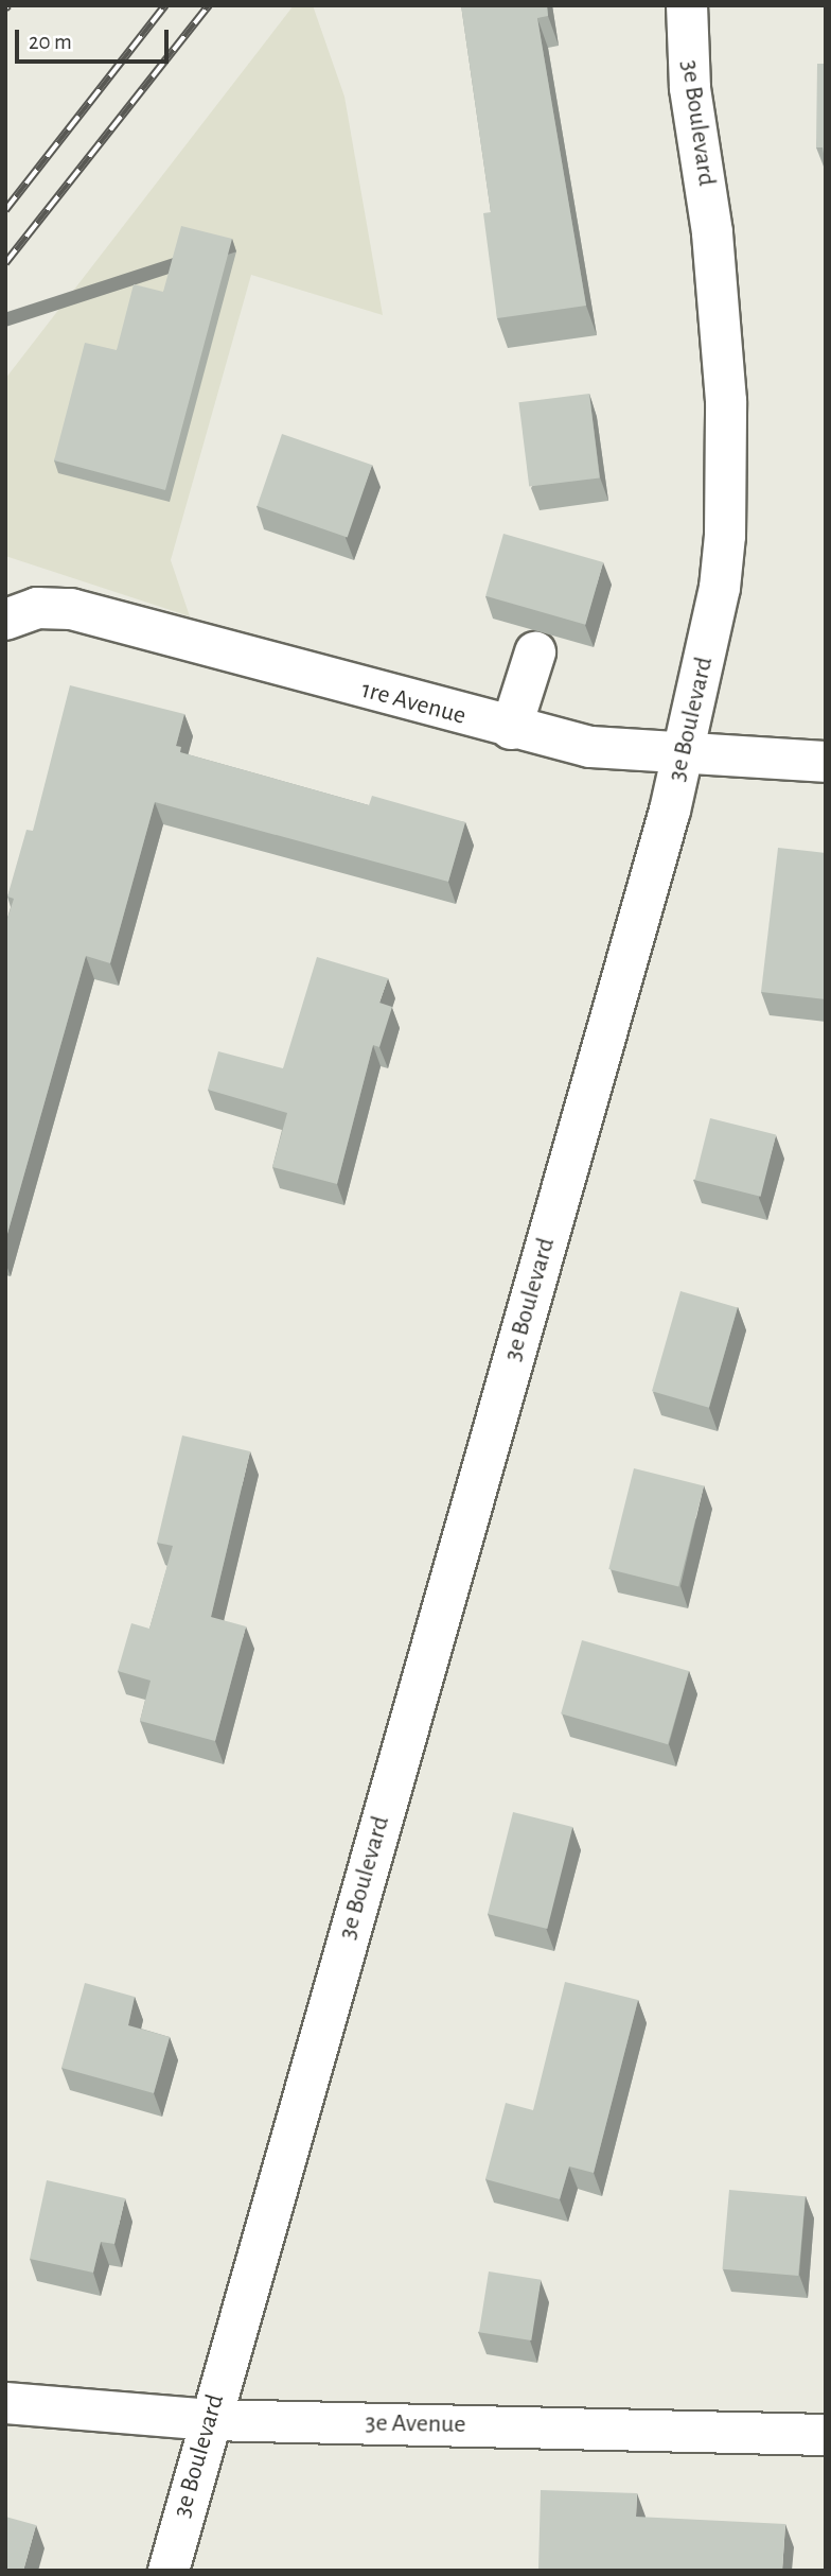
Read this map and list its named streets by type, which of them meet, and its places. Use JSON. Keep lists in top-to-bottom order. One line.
{"streets":{"street":["3e Boulevard","1re Avenue","3e Avenue"]},"crossings":[["3e Boulevard","1re Avenue"],["3e Boulevard","3e Avenue"]],"scale_bar":"20 m"}
